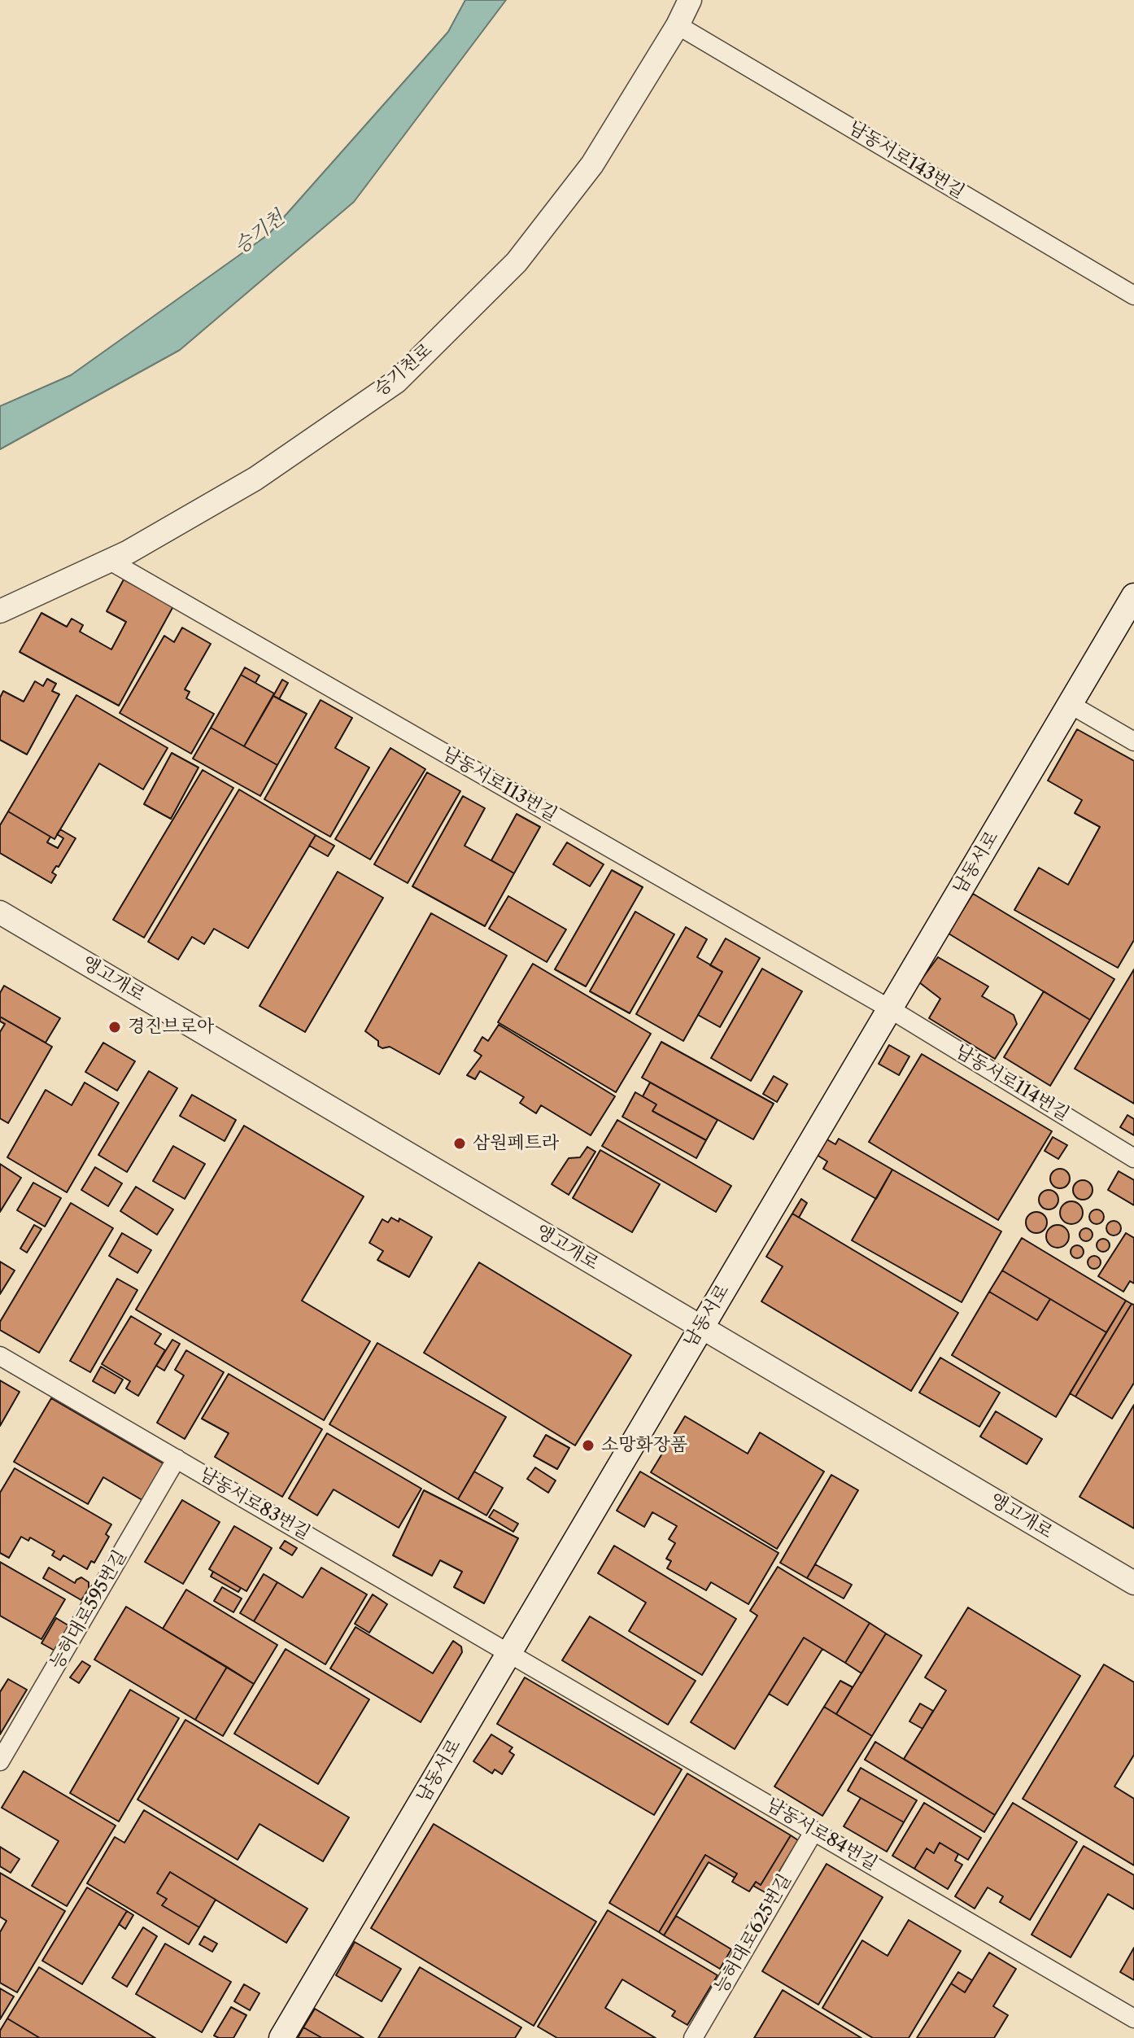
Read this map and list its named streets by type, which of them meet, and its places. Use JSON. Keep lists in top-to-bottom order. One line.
{"streets":{"main road":["남동서로"],"street":["남동서로143번길","승기천로","남동서로113번길","앵고개로","남동서로114번길","남동서로83번길","능허대로595번길","남동서로84번길","능허대로625번길"]},"crossings":[["남동서로143번길","승기천로"],["승기천로","남동서로113번길"],["남동서로113번길","남동서로"],["남동서로113번길","남동서로114번길"],["남동서로","앵고개로"],["남동서로","남동서로114번길"],["남동서로","남동서로83번길"],["남동서로","남동서로84번길"],["남동서로83번길","능허대로595번길"],["남동서로83번길","남동서로84번길"],["남동서로84번길","능허대로625번길"]],"water":["승기천"],"places":["경진브로아","삼원페트라","소망화장품"]}
